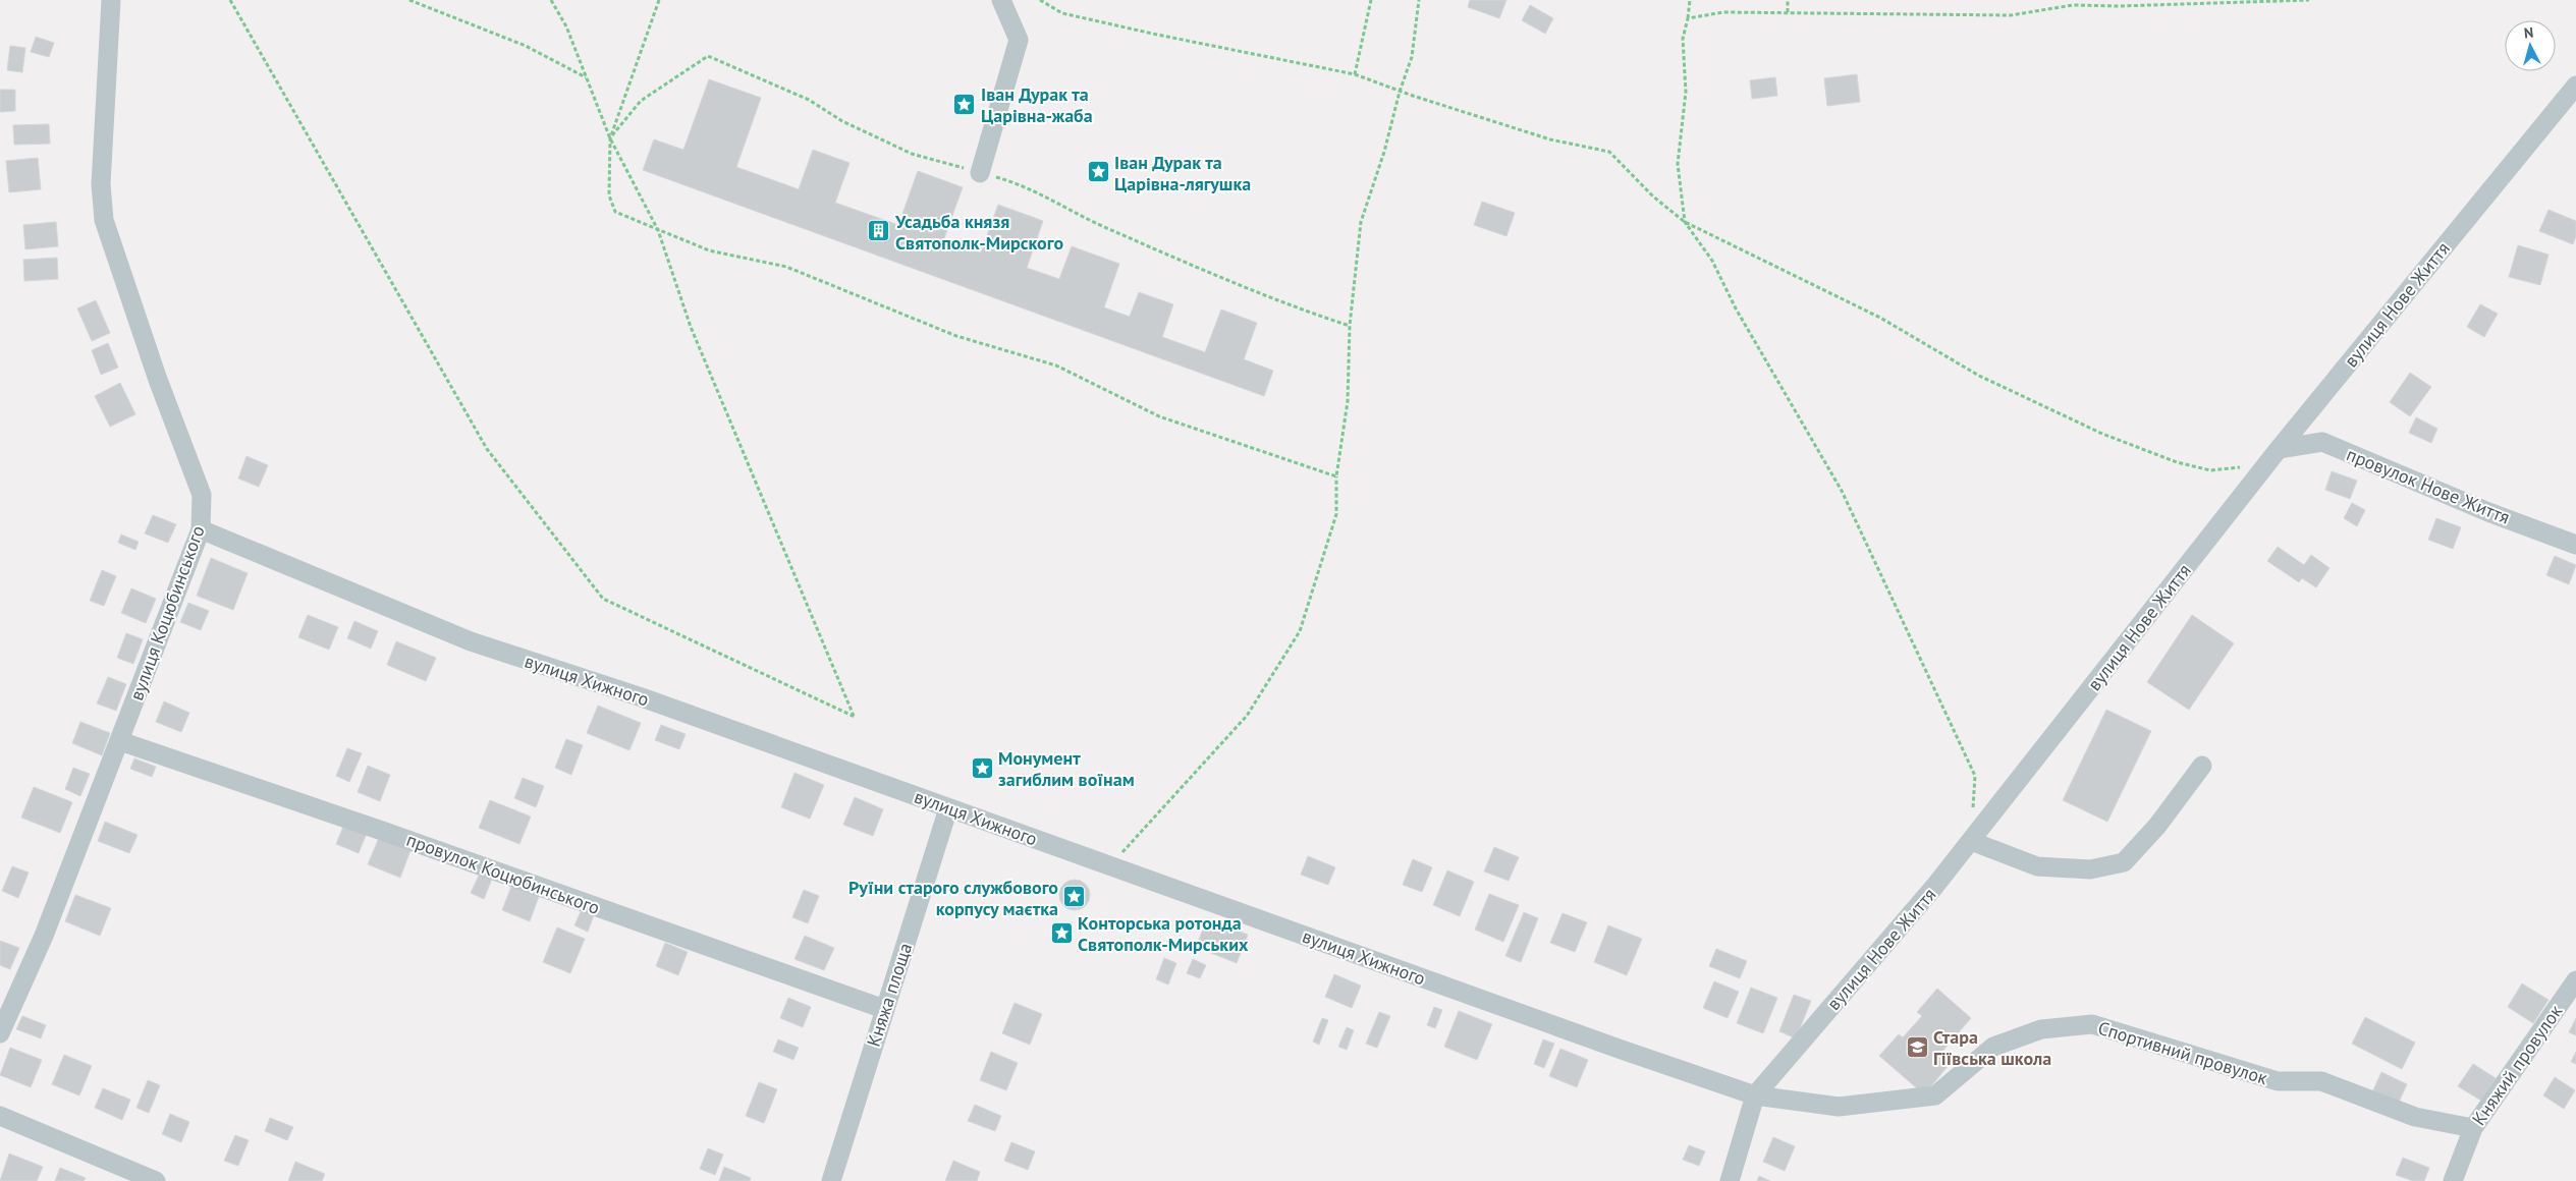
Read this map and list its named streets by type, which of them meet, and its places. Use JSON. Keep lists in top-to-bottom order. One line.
{"streets":{"street":["вулиця Нове Життя","провулок Нове Життя","вулиця Коцюбинського","вулиця Хижного","провулок Коцюбинського","Княжа площа","Спортивний провулок","Княжий провулок"]},"crossings":[["вулиця Нове Життя","провулок Нове Життя"],["вулиця Нове Життя","вулиця Хижного"],["вулиця Нове Життя","Спортивний провулок"],["вулиця Коцюбинського","вулиця Хижного"],["вулиця Коцюбинського","провулок Коцюбинського"],["вулиця Хижного","Княжа площа"],["вулиця Хижного","Спортивний провулок"],["провулок Коцюбинського","Княжа площа"],["Спортивний провулок","Княжий провулок"]],"places":{"place":["Іван Дурак та Царівна-жаба","Іван Дурак та Царівна-лягушка","Монумент загиблим воїнам","Руїни старого службового корпусу маєтка","Конторська ротонда Святополк-Мирських"],"building":["Усадьба князя Святополк-Мирского"],"school or university":["Стара Гіївська школа"]},"north":"top"}
